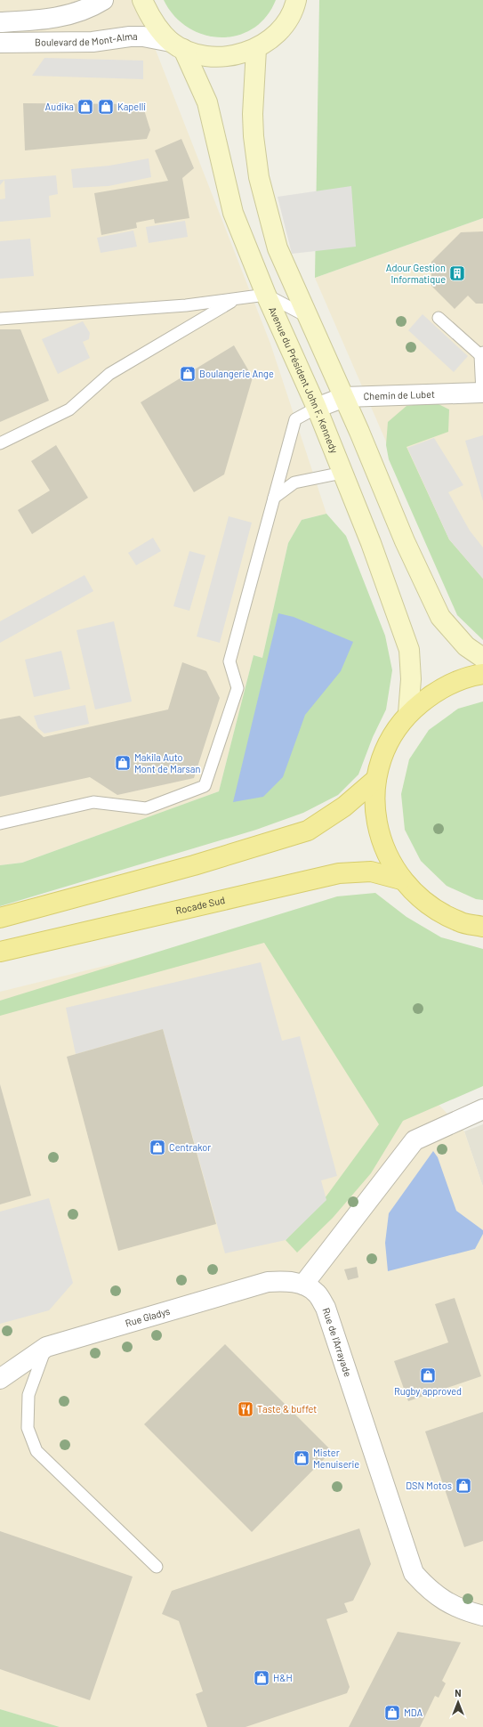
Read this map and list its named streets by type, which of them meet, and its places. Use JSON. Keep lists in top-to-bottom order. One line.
{"streets":{"main road":["Avenue du Président John F. Kennedy","Rocade Sud"],"street":["Boulevard de Mont-Alma","Chemin de Lubet","Rue Gladys","Rue de l'Arrayade"]},"crossings":[["Boulevard de Mont-Alma","Avenue du Président John F. Kennedy"],["Avenue du Président John F. Kennedy","Chemin de Lubet"],["Rue Gladys","Rue de l'Arrayade"]],"places":{"shop":["Audika","Kapelli","Boulangerie Ange","Makila Auto Mont de Marsan","Centrakor","Rugby approved","Mister Menuiserie","DSN Motos","H&H","MDA"],"building":["Adour Gestion Informatique"],"restaurant":["Taste & buffet"]},"north":"top"}
